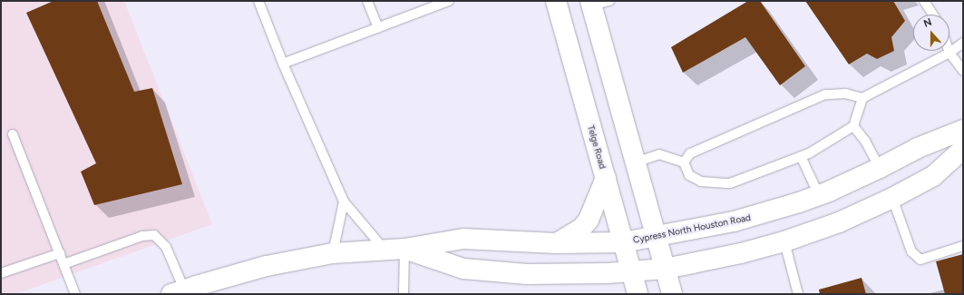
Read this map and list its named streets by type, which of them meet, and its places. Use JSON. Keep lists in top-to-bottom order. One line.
{"streets":{"main road":["Telge Road","Cypress North Houston Road"]},"crossings":[["Telge Road","Cypress North Houston Road"]],"north":"top"}
